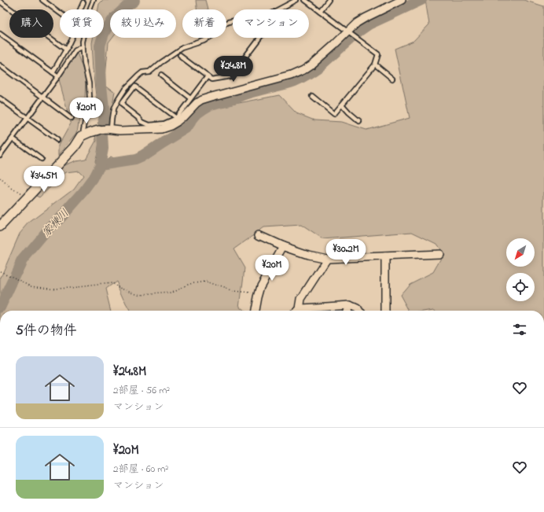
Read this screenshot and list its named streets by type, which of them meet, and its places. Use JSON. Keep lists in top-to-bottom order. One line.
{"water":["家棟川"],"north":"bottom left","page":{"chip":["購入","賃貸","絞り込み","新着","マンション"],"price":["¥24.8M","¥20M","¥34.5M","¥30.2M","¥20M"],"heading":"5件の物件","list":[{"name":"¥24.8M","note":"2部屋 · 56 m² · マンション"},{"name":"¥20M","note":"2部屋 · 60 m² · マンション"}]}}
